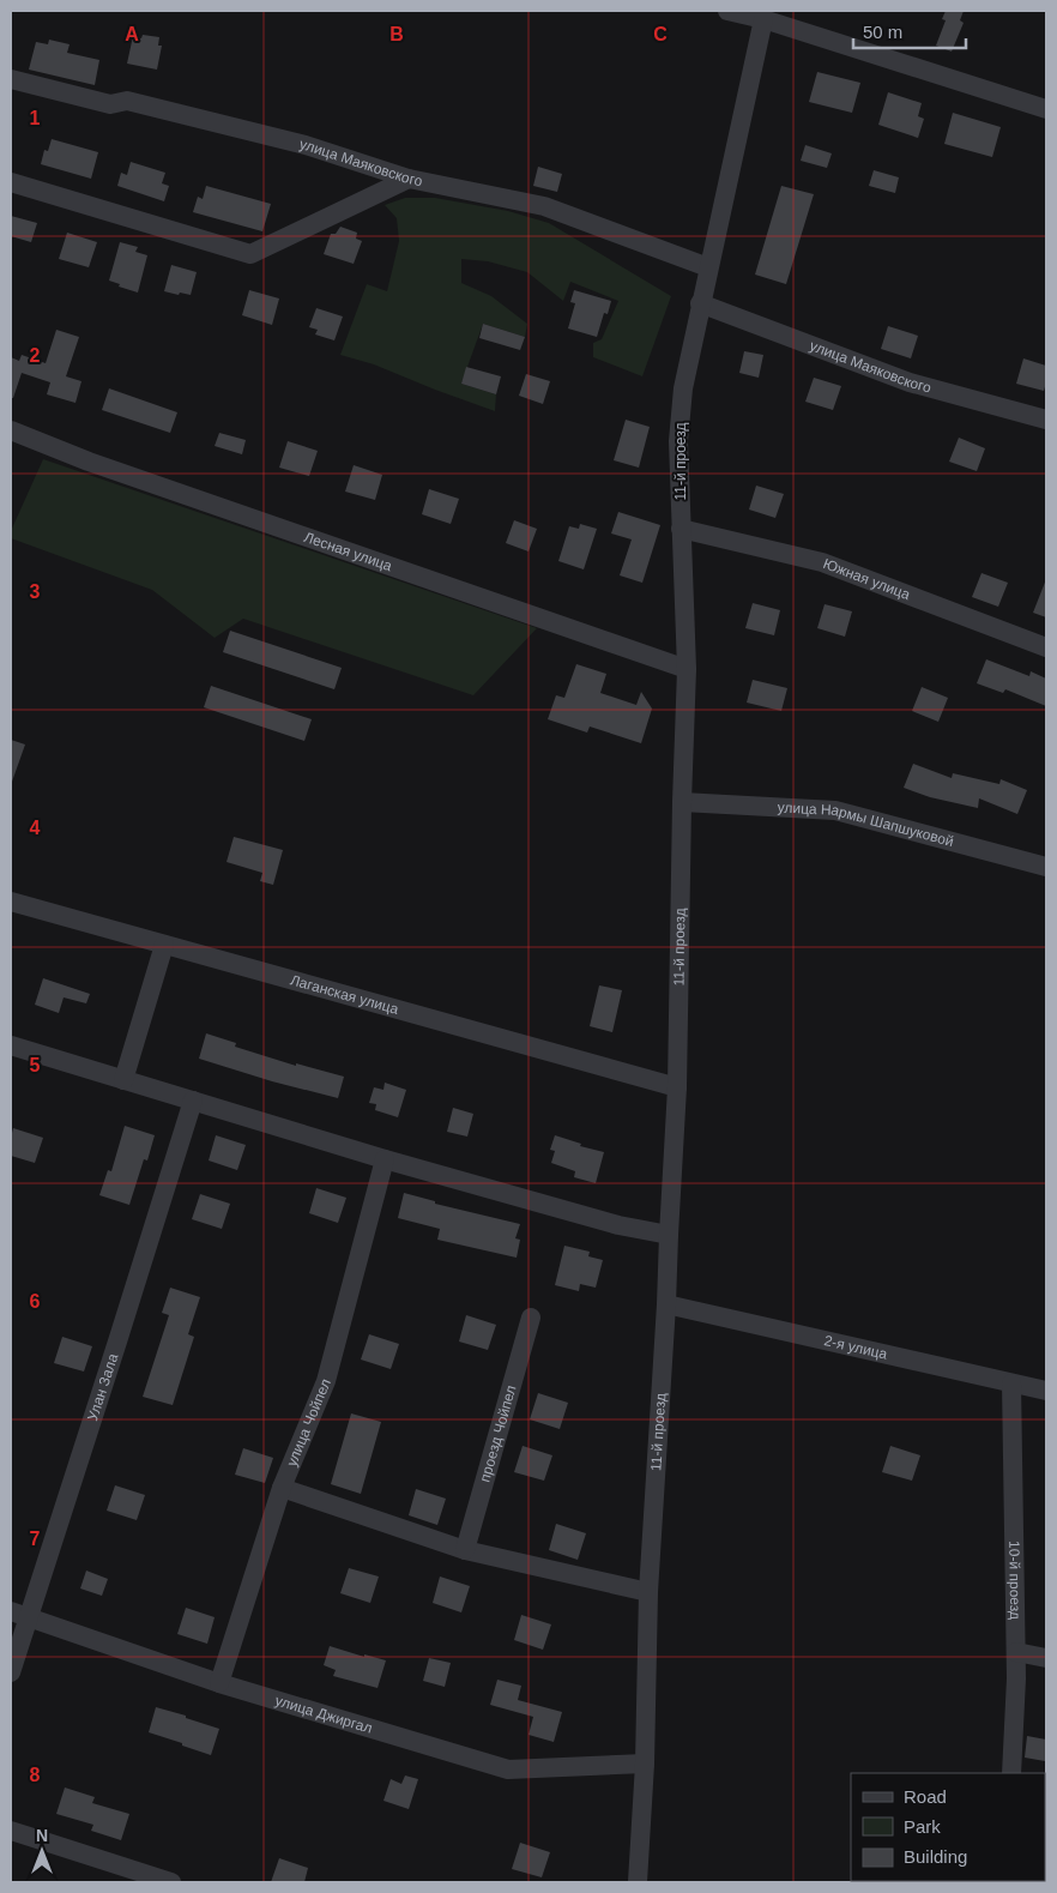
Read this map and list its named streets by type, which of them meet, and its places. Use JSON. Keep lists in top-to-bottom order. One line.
{"streets":{"street":["улица Маяковского","11-й проезд","Лесная улица","Южная улица","улица Нармы Шапшуковой","Лаганская улица","2-я улица","Улан Зала","улица Чойпел","проезд Чойпел","10-й проезд","улица Джиргал"]},"crossings":[["улица Маяковского","11-й проезд"],["11-й проезд","Лесная улица"],["11-й проезд","Южная улица"],["11-й проезд","улица Нармы Шапшуковой"],["11-й проезд","Лаганская улица"],["11-й проезд","2-я улица"],["11-й проезд","улица Джиргал"],["2-я улица","10-й проезд"],["Улан Зала","улица Джиргал"],["улица Чойпел","улица Джиргал"]],"legend":["Road","Park","Building"],"scale_bar":"50 m","north":"top","grid":{"columns":["A","B","C"],"rows":["1","2","3","4","5","6","7","8"]}}
